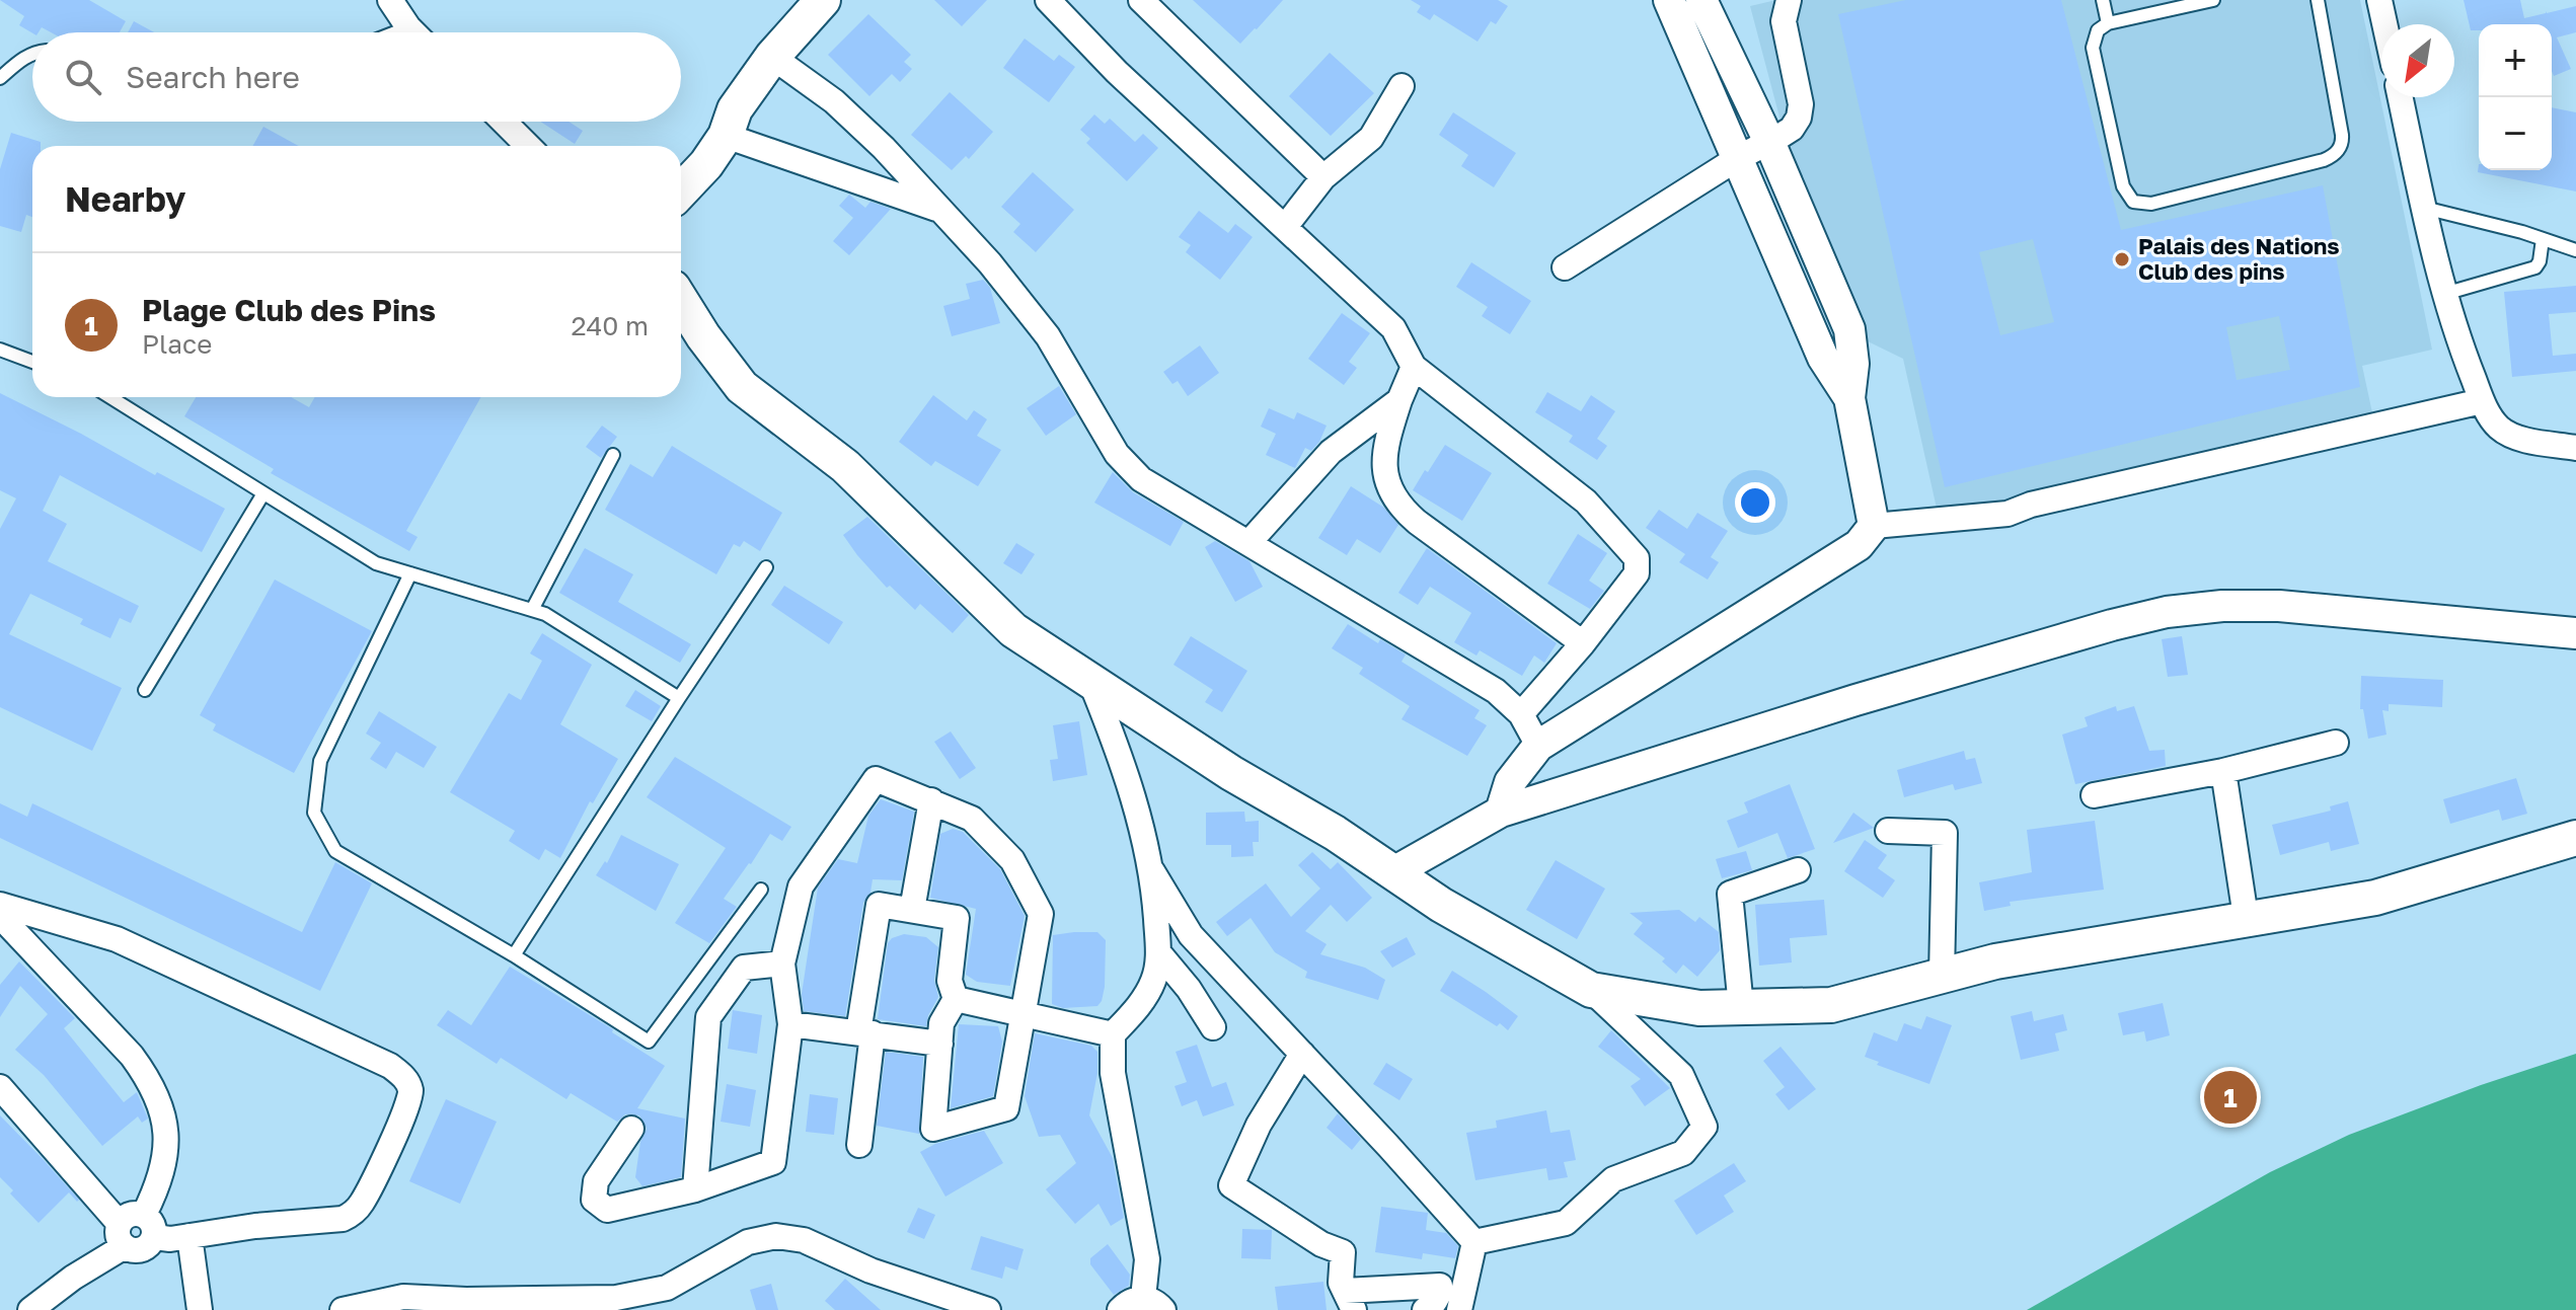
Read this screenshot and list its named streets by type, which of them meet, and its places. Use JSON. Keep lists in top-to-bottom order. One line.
{"places":["Palais des Nations Club des pins"],"north":"bottom left","page":{"map_buttons":["+","−"],"search":"Search here","heading":"Nearby","list":[{"mark":"1","name":"Plage Club des Pins","note":"Place","value":"240 m"}],"pins":"1"}}
